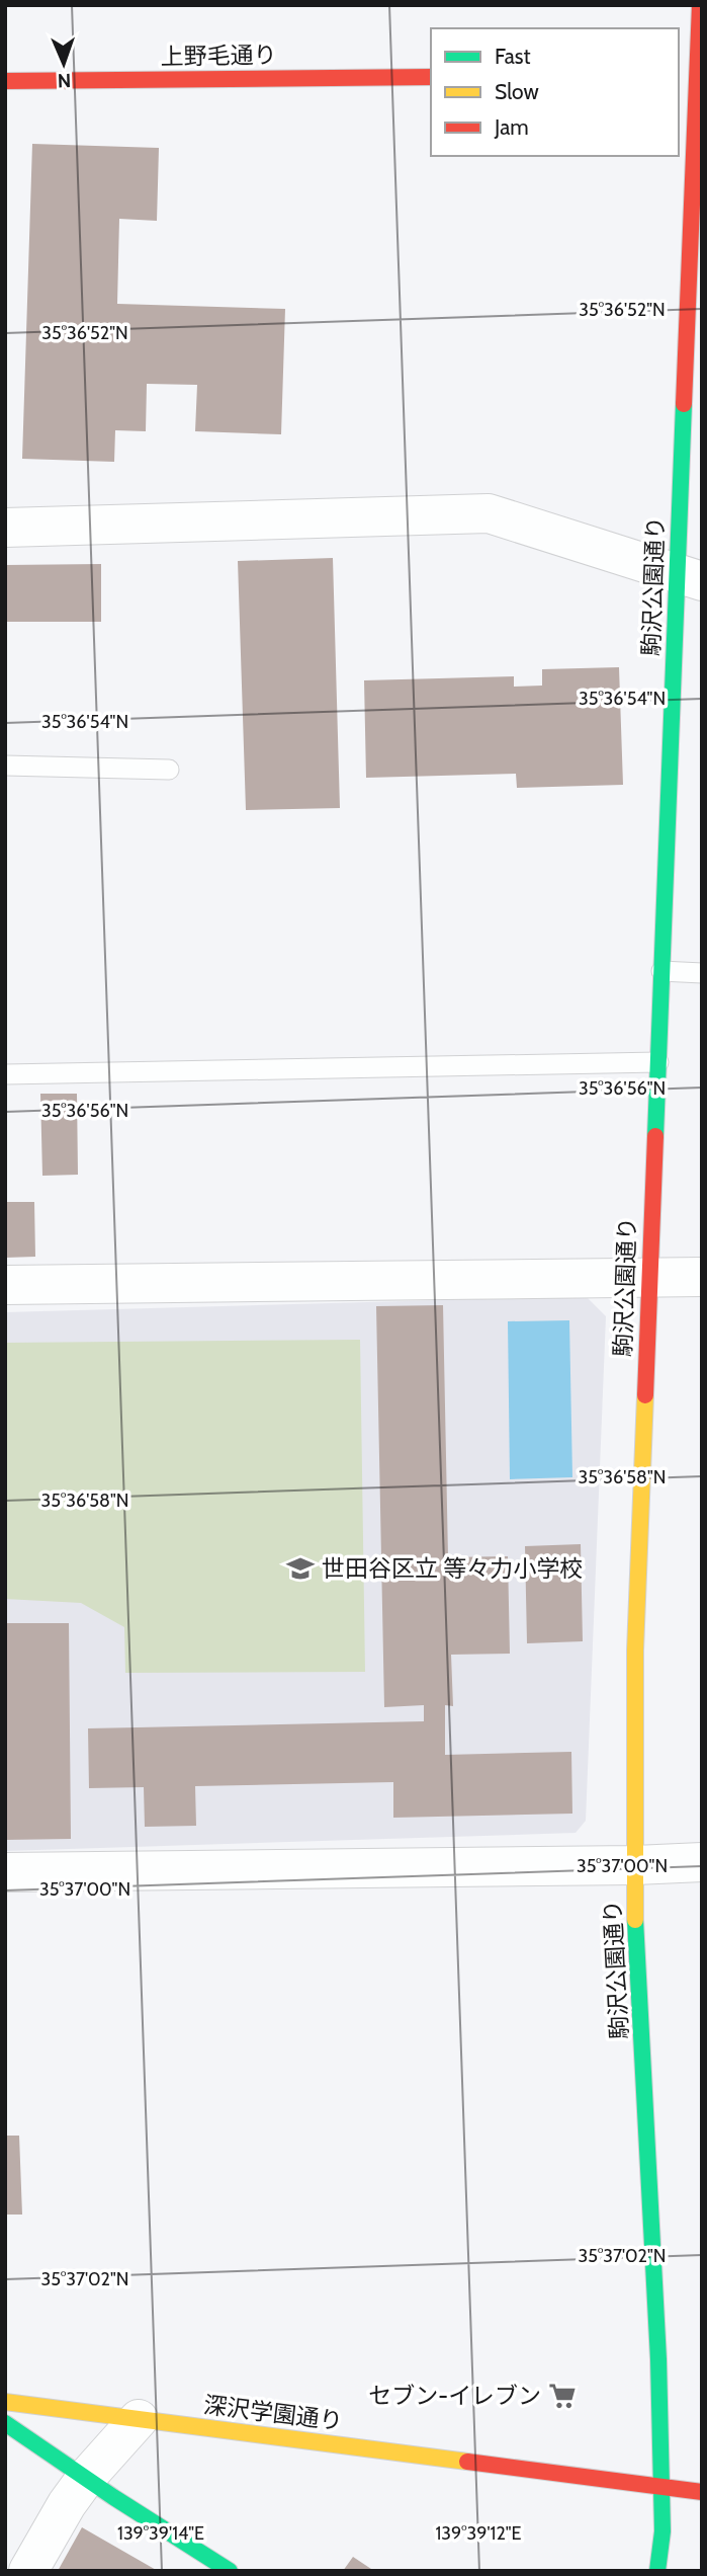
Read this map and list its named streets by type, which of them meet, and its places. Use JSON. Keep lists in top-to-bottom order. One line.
{"streets":{"street":["上野毛通り","駒沢公園通り","深沢学園通り"]},"crossings":[["駒沢公園通り","深沢学園通り"]],"places":{"school or university":["世田谷区立 等々力小学校"],"supermarket":["セブン-イレブン"]},"legend":["Fast","Slow","Jam"],"north":"bottom","coordinates":["35°36'52\"N","35°36'54\"N","35°36'56\"N","35°36'58\"N","35°37'00\"N","35°37'02\"N","139°39'14\"E","139°39'12\"E"]}
